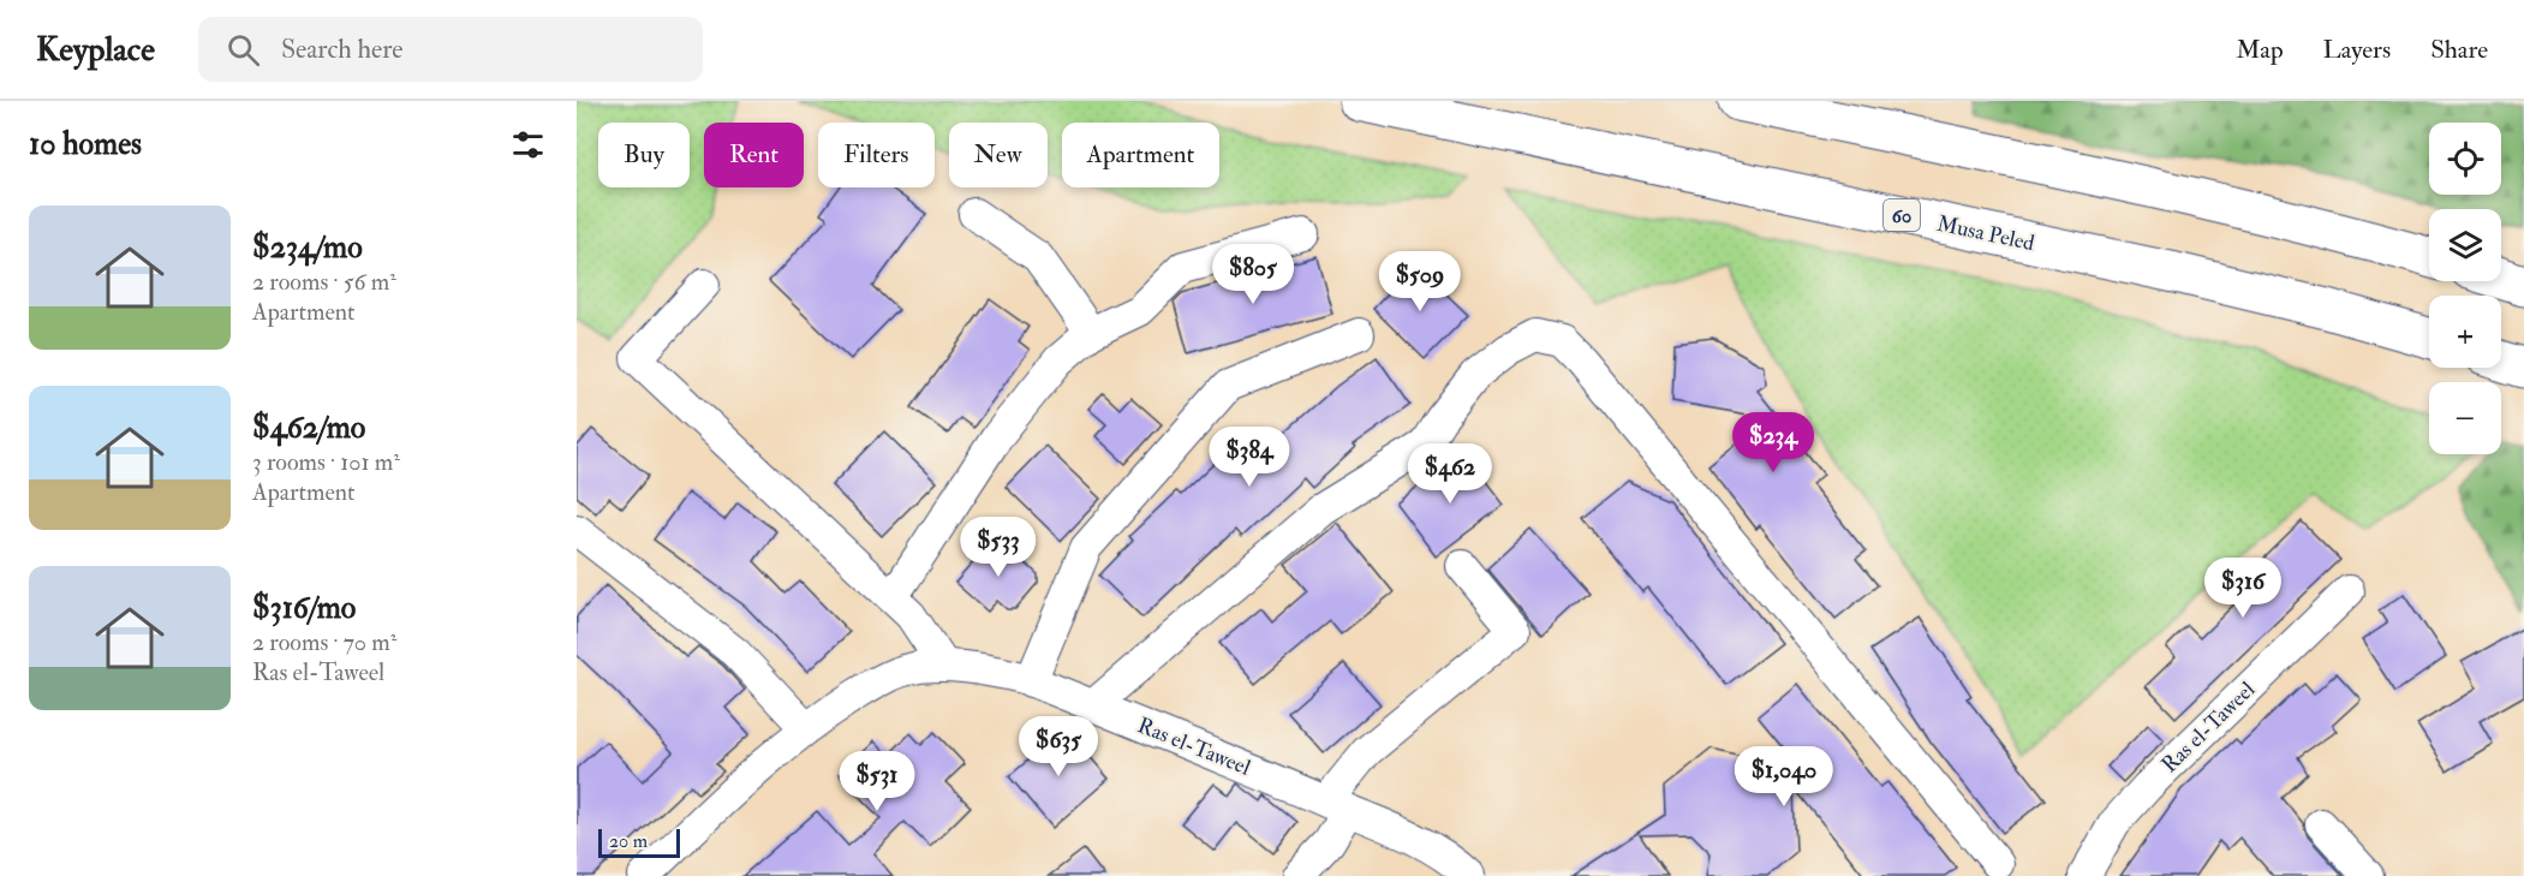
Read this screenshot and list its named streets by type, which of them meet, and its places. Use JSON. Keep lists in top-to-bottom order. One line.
{"streets":{"highway":["60","Musa Peled"],"street":["Ras el-Taweel"]},"scale_bar":"20 m","page":{"header":"Keyplace","search":"Search here","nav":["Map","Layers","Share"],"heading":"10 homes","map_buttons":["+","−"],"chip":["Buy","Rent","Filters","New","Apartment"],"list":[{"name":"$234/mo","note":"2 rooms · 56 m² · Apartment"},{"name":"$462/mo","note":"3 rooms · 101 m² · Apartment"},{"name":"$316/mo","note":"2 rooms · 70 m² · Ras el-Taweel"}],"price":["$805","$509","$234","$384","$462","$533","$316","$635","$1,040","$531"],"scale":"20 m"}}
